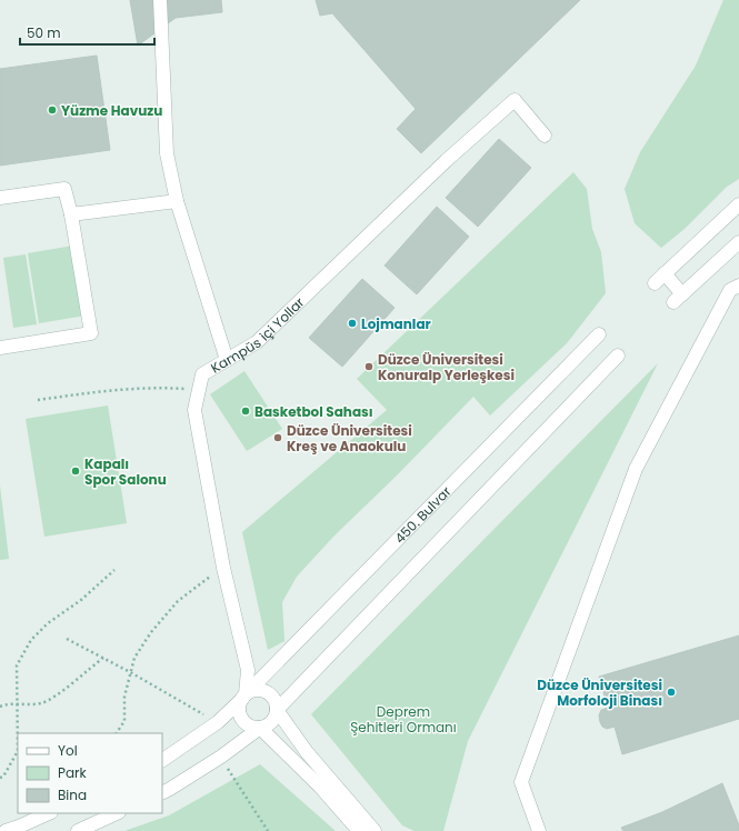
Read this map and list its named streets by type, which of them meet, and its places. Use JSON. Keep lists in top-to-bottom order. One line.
{"streets":{"street":["Kampüs içi Yollar","450. Bulvar"]},"crossings":[["Kampüs içi Yollar","450. Bulvar"]],"parks":["Deprem Şehitleri Ormanı"],"places":["Yüzme Havuzu","Lojmanlar","Düzce Üniversitesi Konuralp Yerleşkesi","Basketbol Sahası","Düzce Üniversitesi Kreş ve Anaokulu","Kapalı Spor Salonu","Düzce Üniversitesi Morfoloji Binası"],"legend":["Yol","Park","Bina"],"scale_bar":"50 m"}
